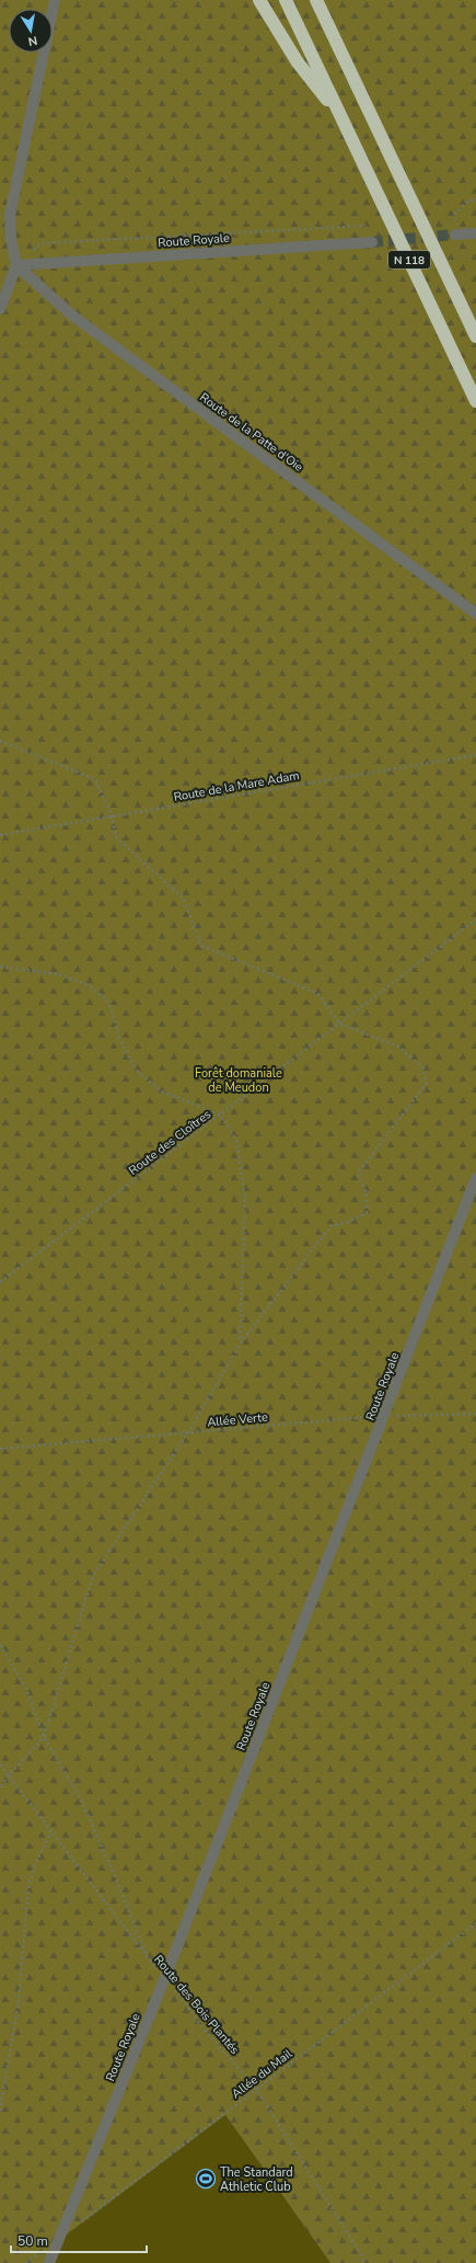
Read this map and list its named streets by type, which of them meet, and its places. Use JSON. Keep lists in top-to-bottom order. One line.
{"streets":{"highway":["N 118"],"street":["Route Royale","Route de la Patte d'Oie"],"path":["Route de la Mare Adam","Route des Cloîtres","Allée Verte","Route des Bois Plantés","Allée du Mail"]},"crossings":[["Route Royale","Route de la Patte d'Oie"],["Route Royale","Allée Verte"],["Route Royale","Route des Bois Plantés"],["Route des Bois Plantés","Allée du Mail"]],"parks":["Forêt domaniale de Meudon"],"places":{"sports":["The Standard Athletic Club"]},"scale_bar":"50 m","north":"bottom"}
